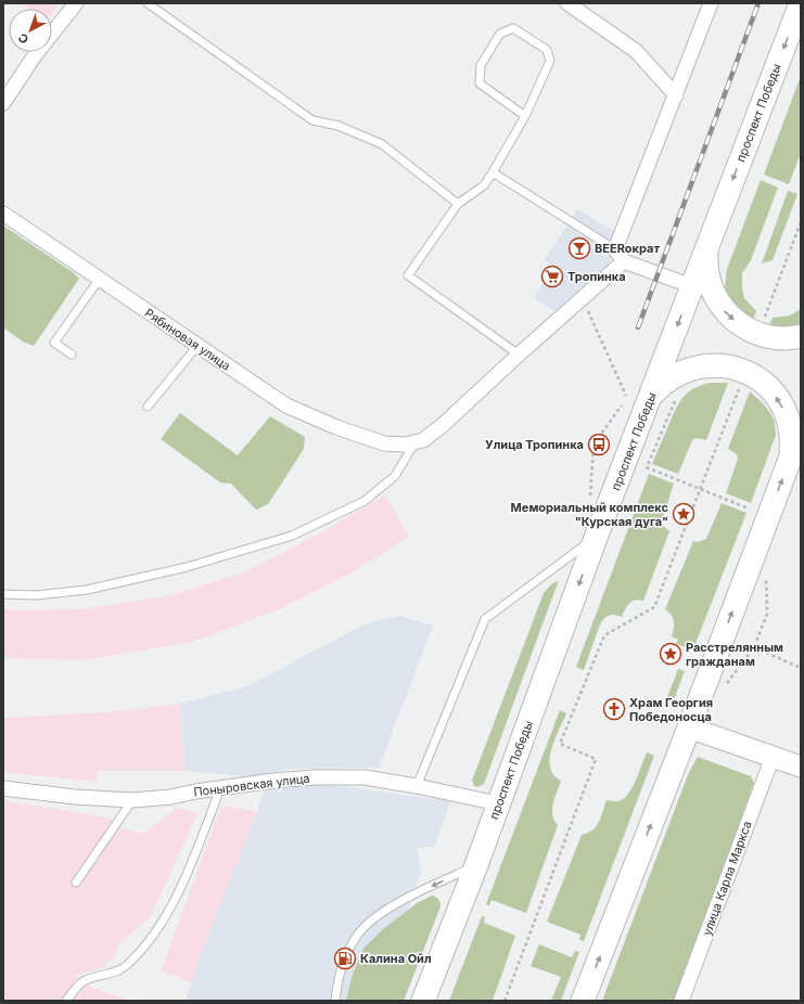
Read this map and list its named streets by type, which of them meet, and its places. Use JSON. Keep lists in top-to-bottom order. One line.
{"streets":{"main road":["проспект Победы"],"street":["Рябиновая улица","Поныровская улица","улица Карла Маркса"]},"crossings":[["проспект Победы","Поныровская улица"]],"places":{"bar":["BEERократ"],"supermarket":["Тропинка"],"bus stop":["Улица Тропинка"],"place":["Мемориальный комплекс \"Курская дуга\"","Расстрелянным гражданам"],"church":["Храм Георгия Победоносца"],"fuel station":["Калина Ойл"]},"north":"bottom left"}
